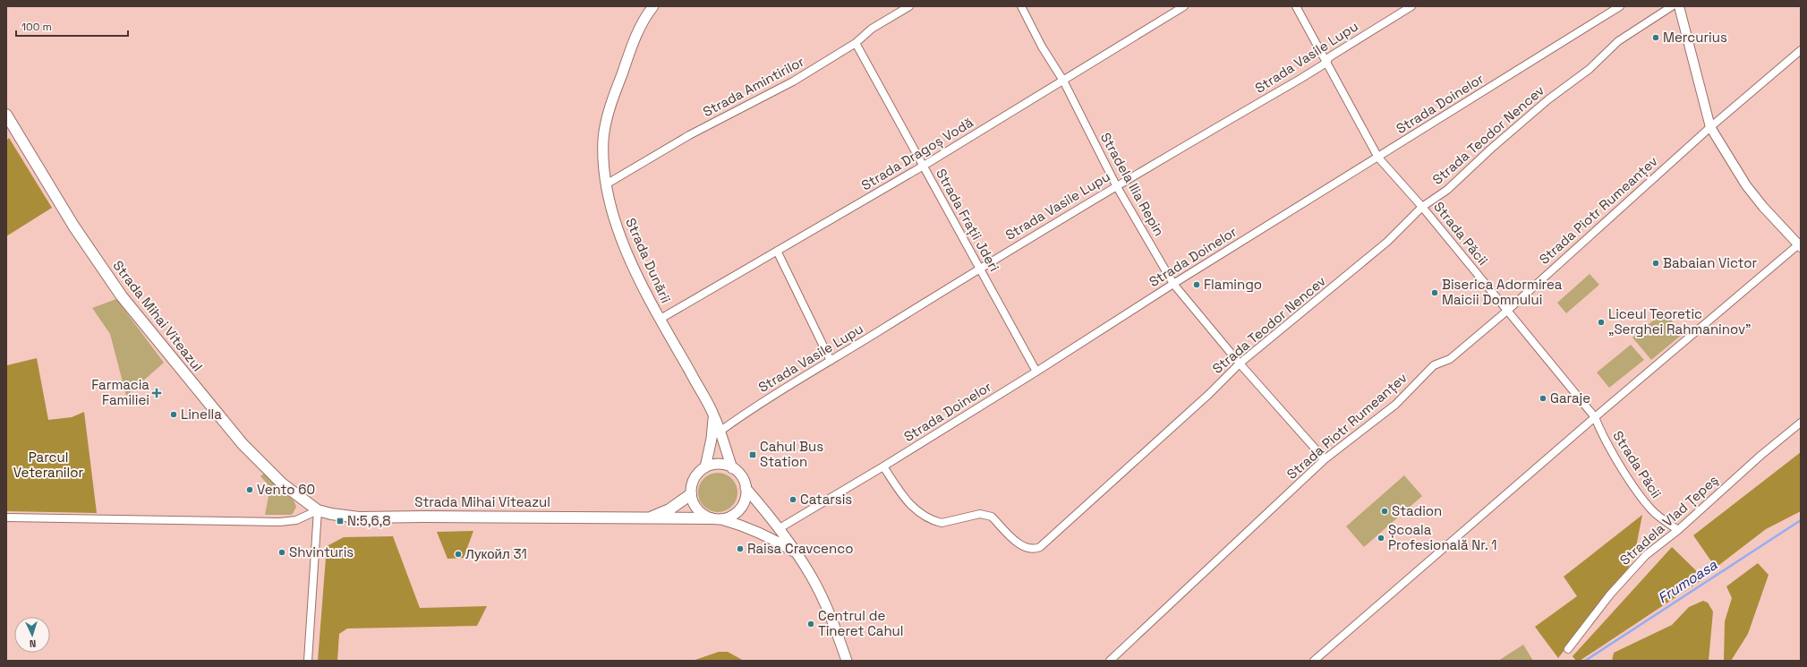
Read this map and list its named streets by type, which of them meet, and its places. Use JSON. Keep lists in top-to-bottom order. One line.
{"streets":{"main road":["Strada Dunării","Strada Mihai Viteazul"],"street":["Strada Vasile Lupu","Strada Amintirilor","Strada Doinelor","Strada Teodor Nencev","Strada Dragoș Vodă","Stradela Ilia Repin","Strada Piotr Rumeanțev","Strada Frații Jderi","Strada Păcii","Stradela Vlad Țepeş"]},"crossings":[["Strada Vasile Lupu","Stradela Ilia Repin"],["Strada Vasile Lupu","Strada Frații Jderi"],["Strada Vasile Lupu","Strada Păcii"],["Strada Vasile Lupu","Strada Dunării"],["Strada Amintirilor","Strada Frații Jderi"],["Strada Amintirilor","Strada Dunării"],["Strada Doinelor","Strada Teodor Nencev"],["Strada Doinelor","Stradela Ilia Repin"],["Strada Doinelor","Strada Frații Jderi"],["Strada Doinelor","Strada Păcii"],["Strada Teodor Nencev","Stradela Ilia Repin"],["Strada Teodor Nencev","Strada Păcii"],["Strada Dragoș Vodă","Stradela Ilia Repin"],["Strada Dragoș Vodă","Strada Frații Jderi"],["Strada Dragoș Vodă","Strada Dunării"],["Stradela Ilia Repin","Strada Piotr Rumeanțev"],["Strada Piotr Rumeanțev","Strada Păcii"],["Strada Păcii","Stradela Vlad Țepeş"],["Strada Dunării","Strada Mihai Viteazul"]],"water":["Frumoasa"],"parks":["Parcul Veteranilor"],"places":{"other":["Mercurius","Babaian Victor","Flamingo","Biserica Adormirea Maicii Domnului","Liceul Teoretic „Serghei Rahmaninov”","Garaje","Linella","Vento 60","Catarsis","Stadion","Școala Profesională Nr. 1","Raisa Cravcenco","Shvinturis","Лукойл 31","Centrul de Tineret Cahul"],"health":["Farmacia Familiei"],"transit":["Cahul Bus Station","N:5,6,8"]},"scale_bar":"100 m","north":"bottom"}
